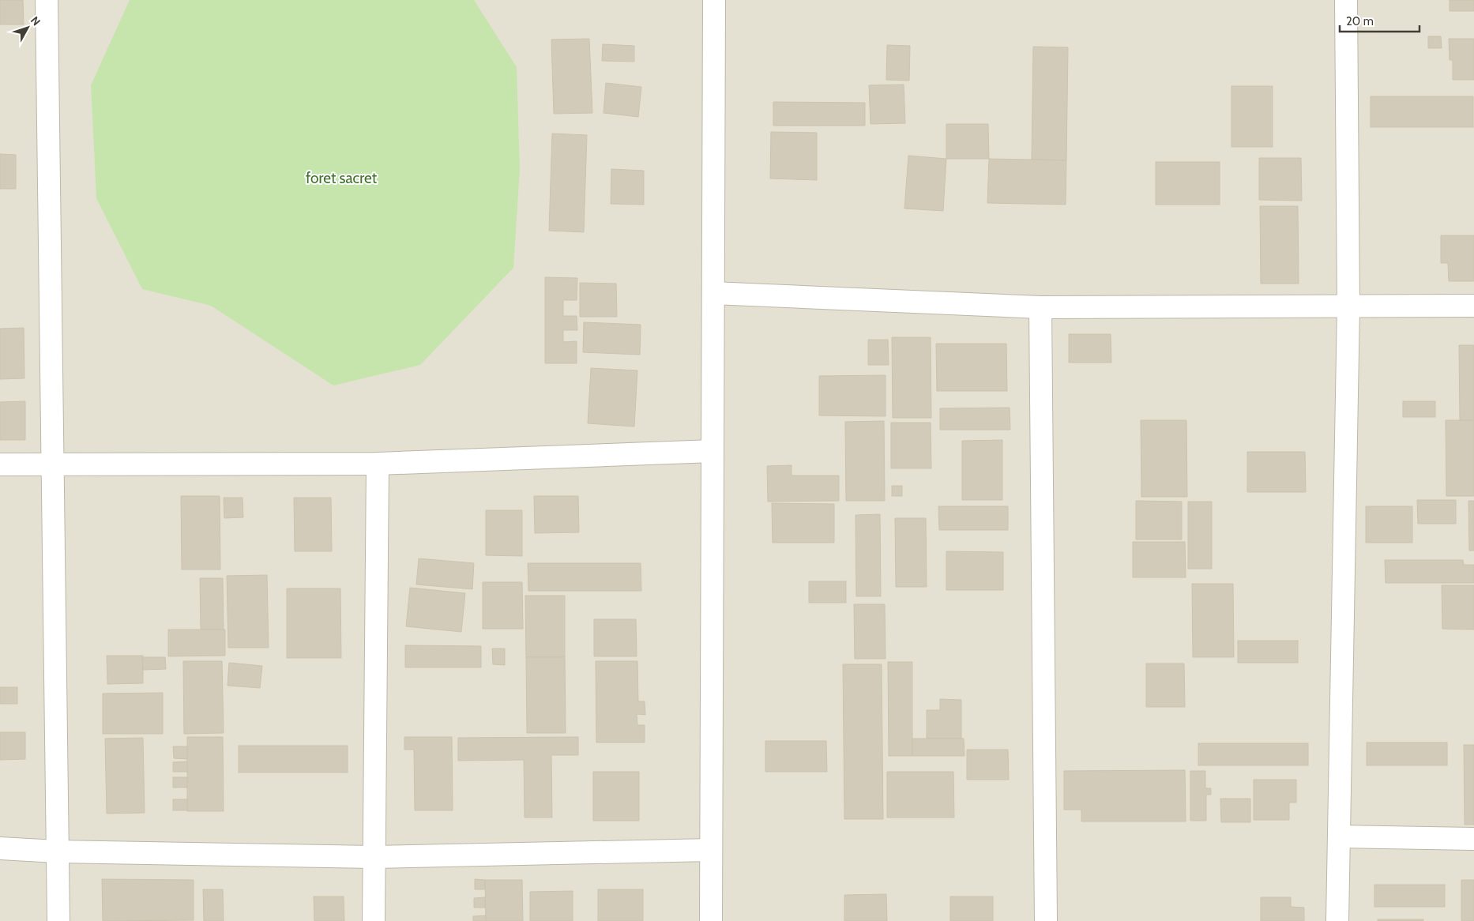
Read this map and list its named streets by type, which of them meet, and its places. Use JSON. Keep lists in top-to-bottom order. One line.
{"parks":["foret sacret"],"scale_bar":"20 m","north":"top right"}
